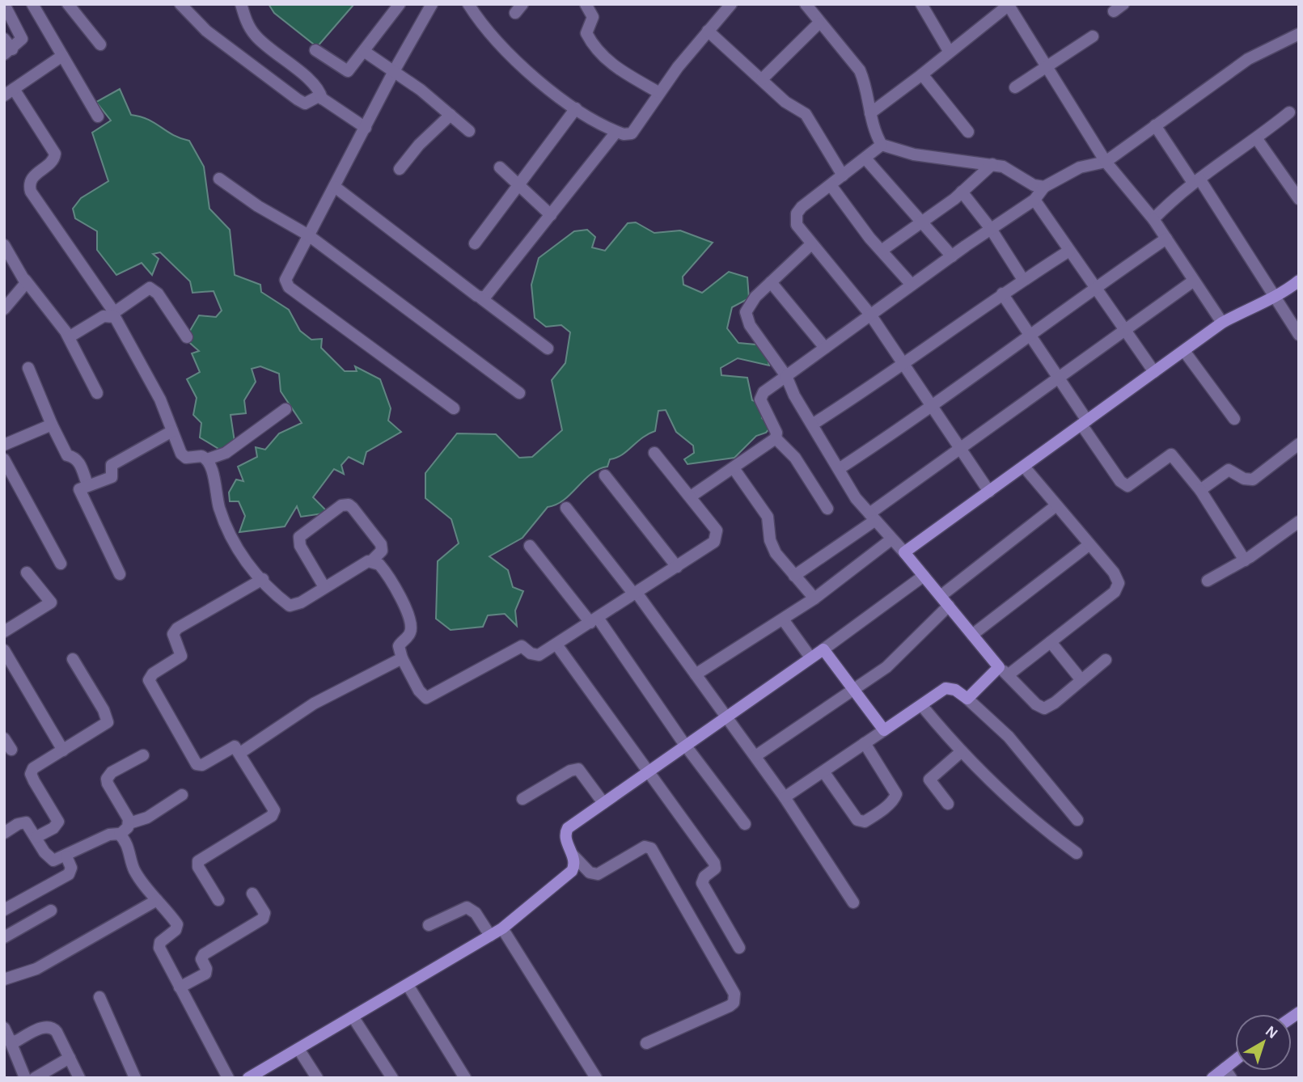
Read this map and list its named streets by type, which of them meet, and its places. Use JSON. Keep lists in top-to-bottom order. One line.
{"north":"top right"}
